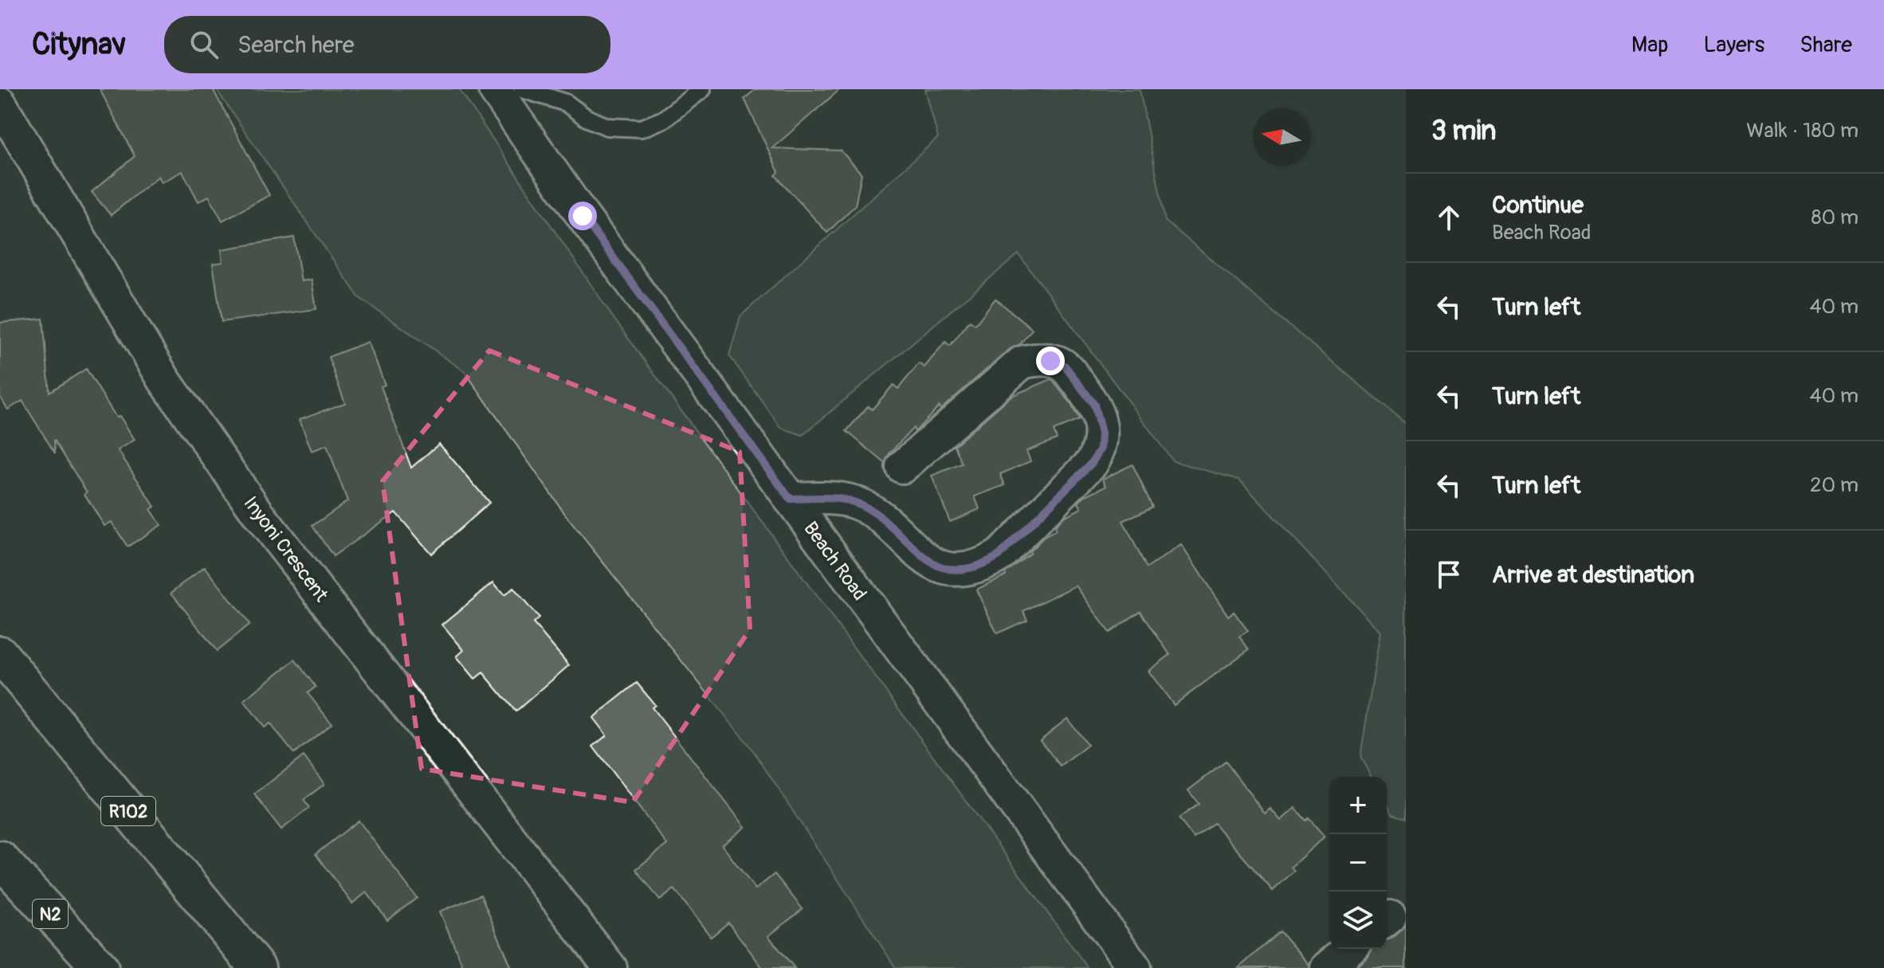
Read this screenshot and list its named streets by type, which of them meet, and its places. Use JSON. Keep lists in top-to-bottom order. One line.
{"streets":{"main road":["R102","N2"],"street":["Inyoni Crescent","Beach Road"]},"north":"left","page":{"header":"Citynav","search":"Search here","nav":["Map","Layers","Share"],"heading":["3 min","Walk · 180 m"],"list":[["Continue","Beach Road","80 m"],["Turn left","40 m"],["Turn left","40 m"],["Turn left","20 m"],"Arrive at destination"],"map_buttons":["+","−"]}}
